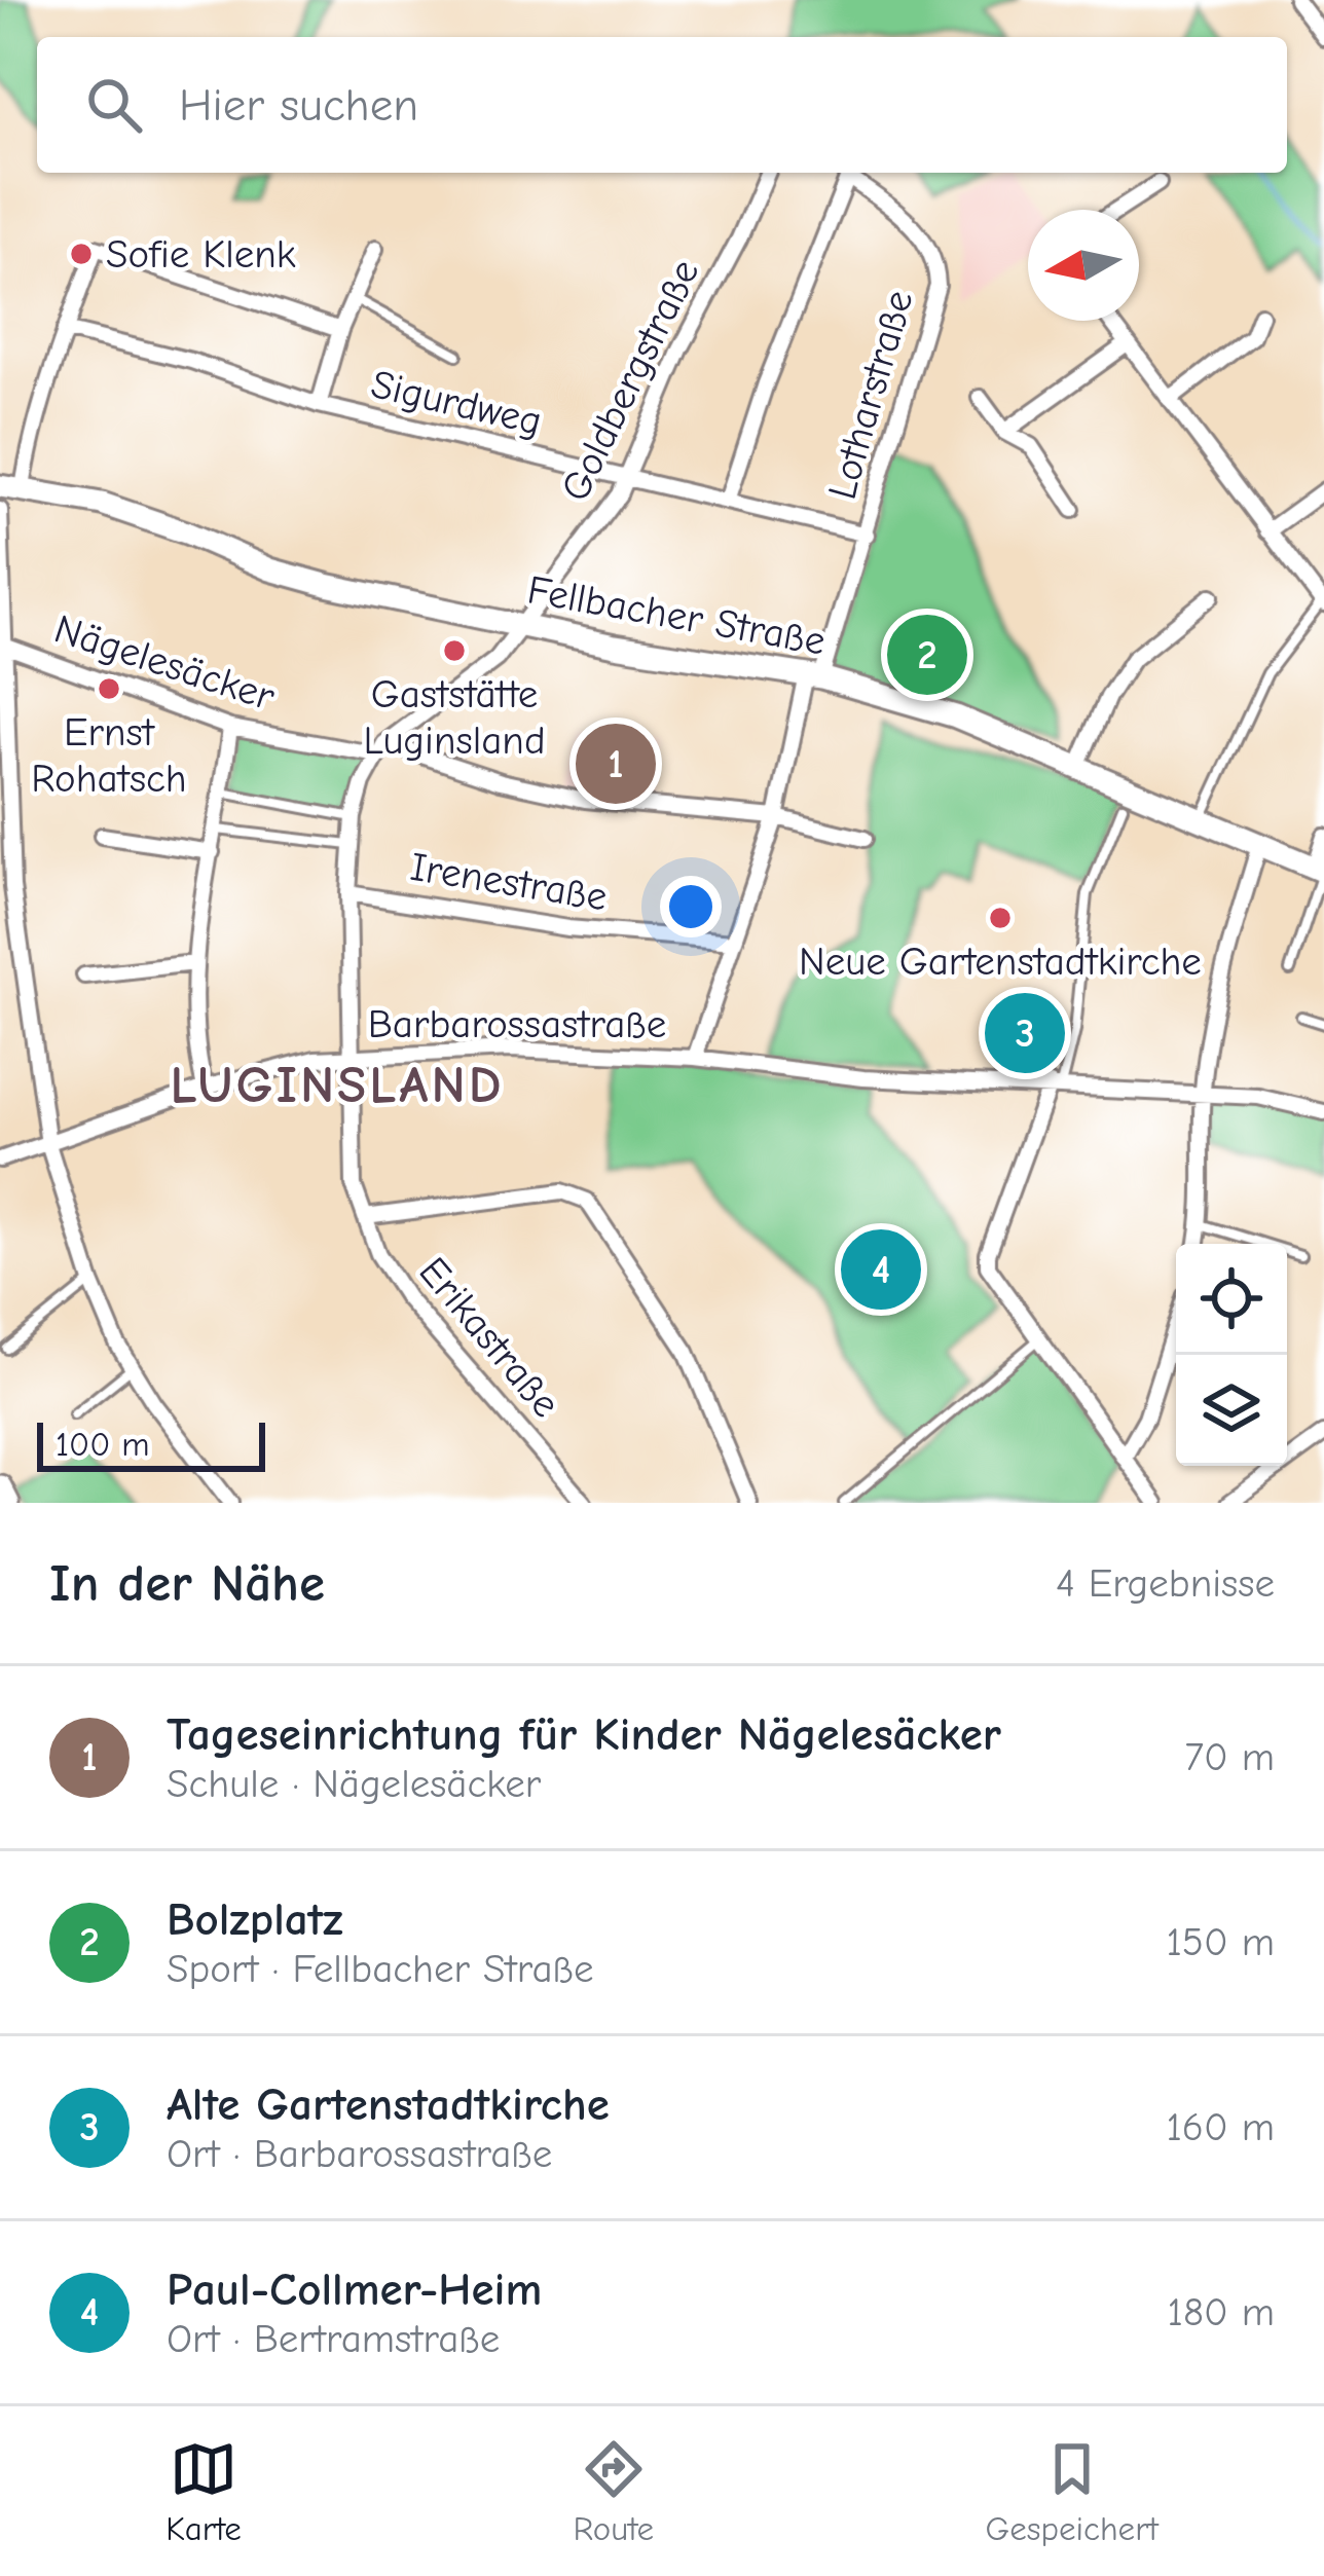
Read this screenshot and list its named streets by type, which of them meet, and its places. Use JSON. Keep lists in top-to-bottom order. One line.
{"streets":{"street":["Goldbergstraße","Lotharstraße","Sigurdweg","Fellbacher Straße","Nägelesäcker","Irenestraße","Barbarossastraße","Erikastraße"]},"crossings":[["Goldbergstraße","Sigurdweg"],["Goldbergstraße","Fellbacher Straße"],["Goldbergstraße","Nägelesäcker"],["Lotharstraße","Sigurdweg"],["Lotharstraße","Fellbacher Straße"],["Lotharstraße","Nägelesäcker"],["Lotharstraße","Irenestraße"],["Lotharstraße","Barbarossastraße"],["Barbarossastraße","Erikastraße"]],"districts":["LUGINSLAND"],"places":["Sofie Klenk","Gaststätte Luginsland","Ernst Rohatsch","Neue Gartenstadtkirche"],"scale_bar":"100 m","north":"left","page":{"search":"Hier suchen","pins":["2","1","3","4"],"scale":"100 m","heading":["In der Nähe","4 Ergebnisse"],"list":[{"mark":"1","name":"Tageseinrichtung für Kinder Nägelesäcker","note":"Schule · Nägelesäcker","value":"70 m"},{"mark":"2","name":"Bolzplatz","note":"Sport · Fellbacher Straße","value":"150 m"},{"mark":"3","name":"Alte Gartenstadtkirche","note":"Ort · Barbarossastraße","value":"160 m"},{"mark":"4","name":"Paul-Collmer-Heim","note":"Ort · Bertramstraße","value":"180 m"}],"nav":["Karte","Route","Gespeichert"]}}
